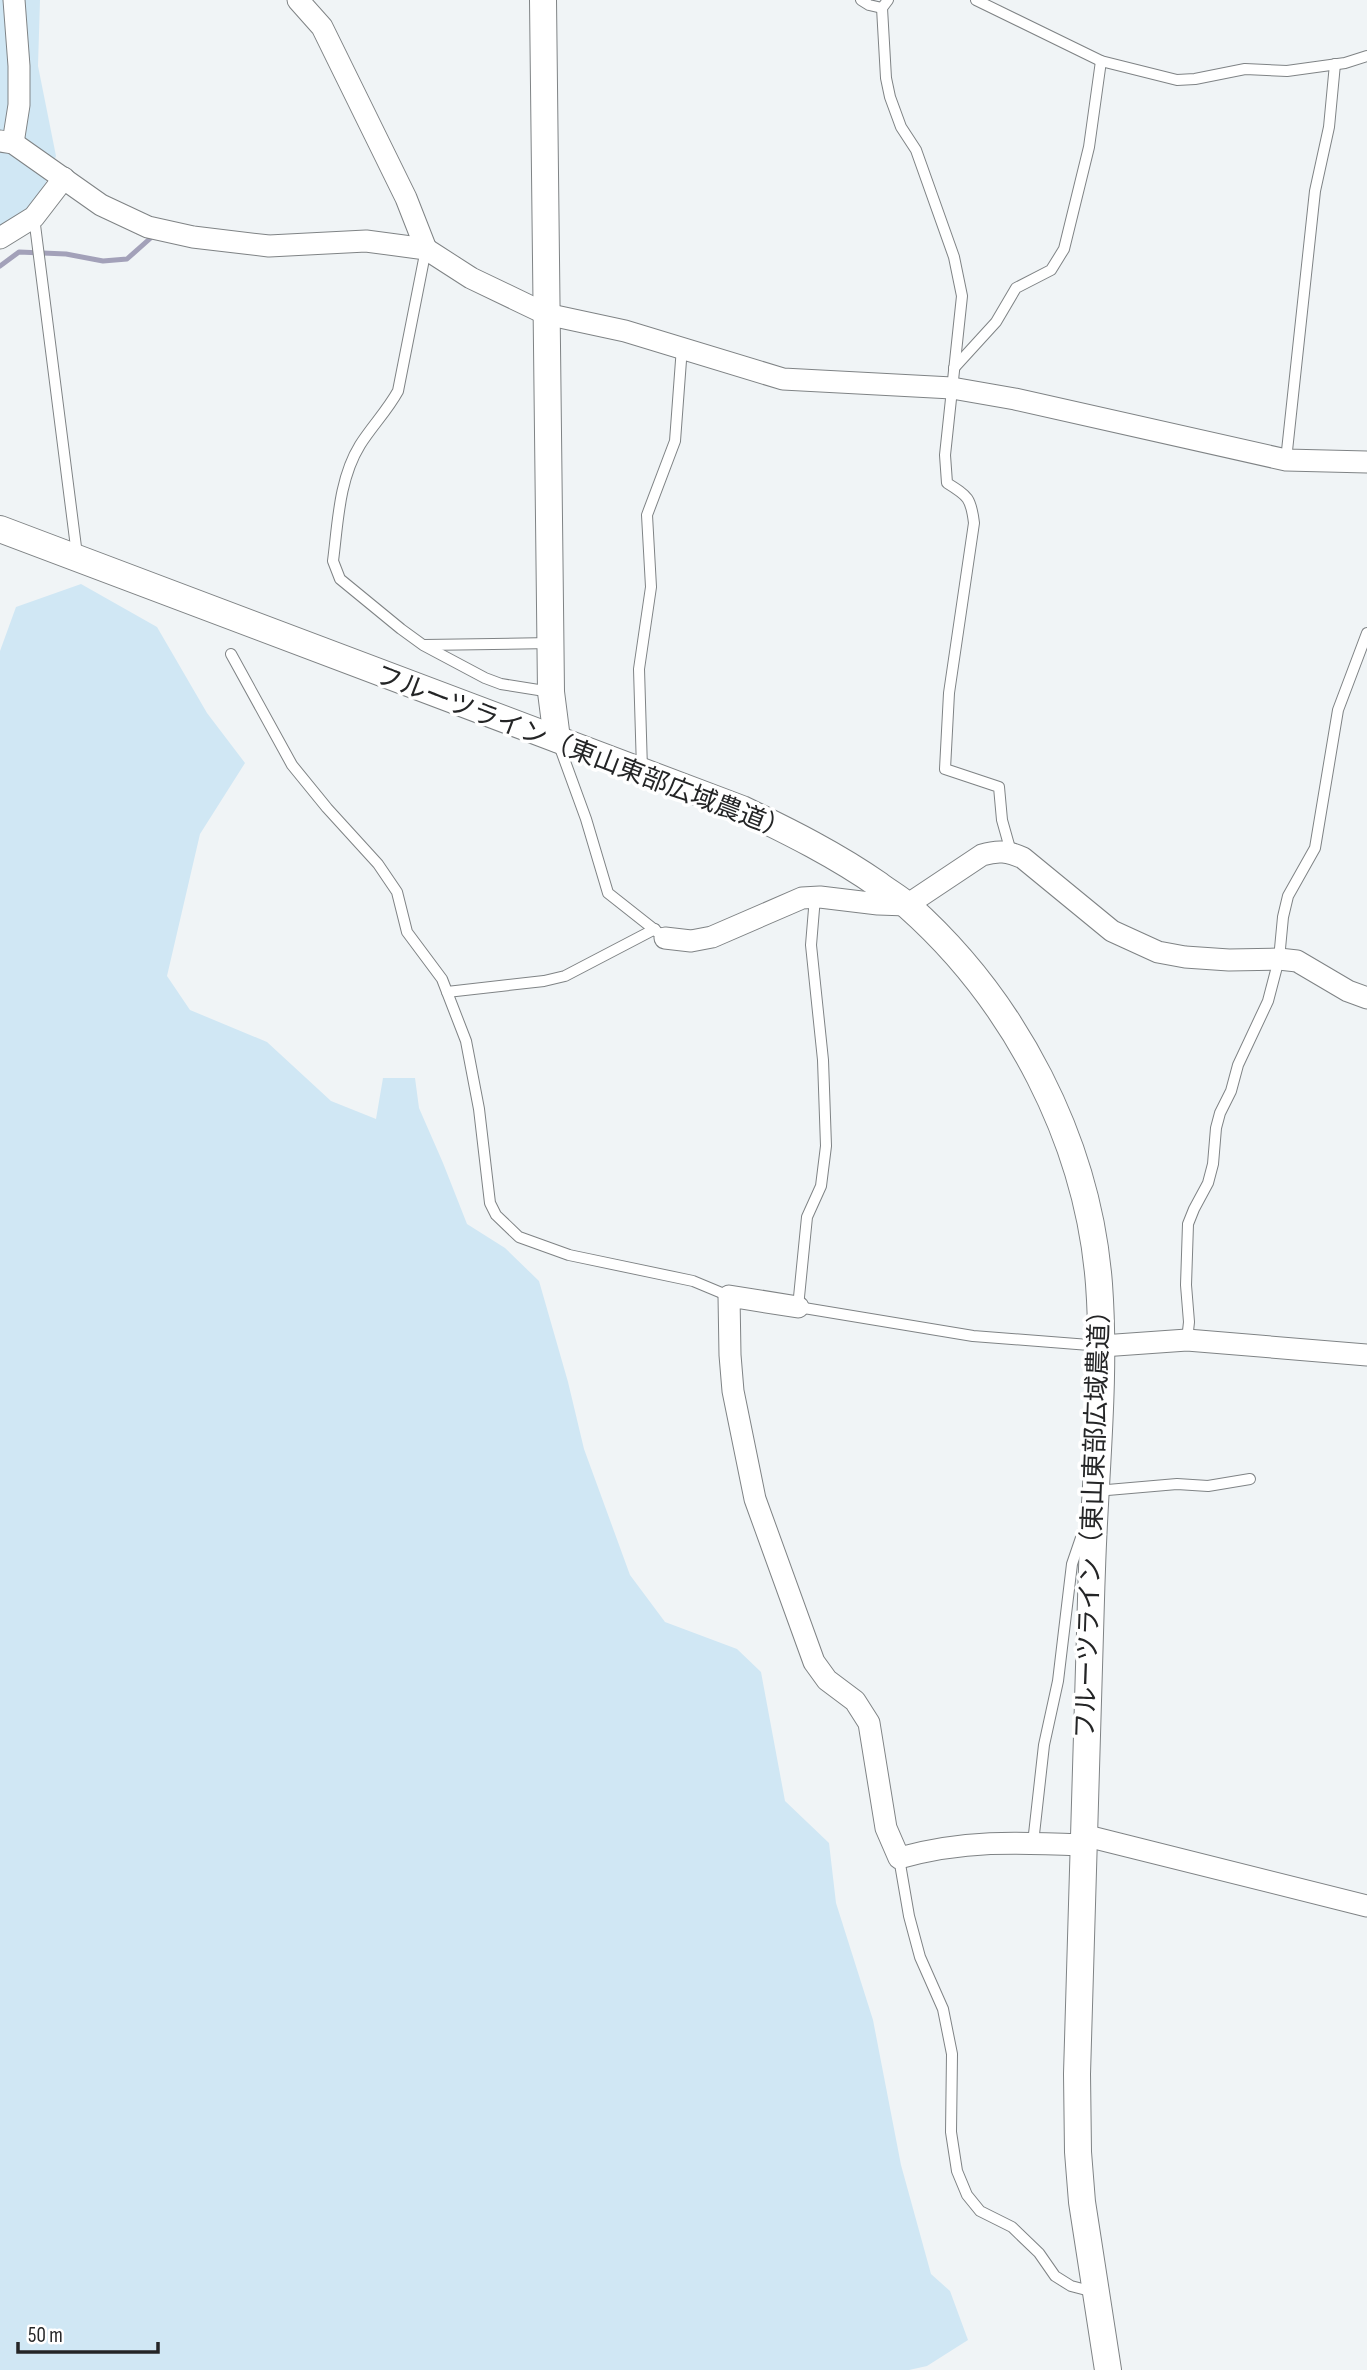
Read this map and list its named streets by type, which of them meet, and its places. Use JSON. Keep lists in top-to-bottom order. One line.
{"streets":{"street":["フルーツライン（東山東部広域農道）"]},"scale_bar":"50 m"}
